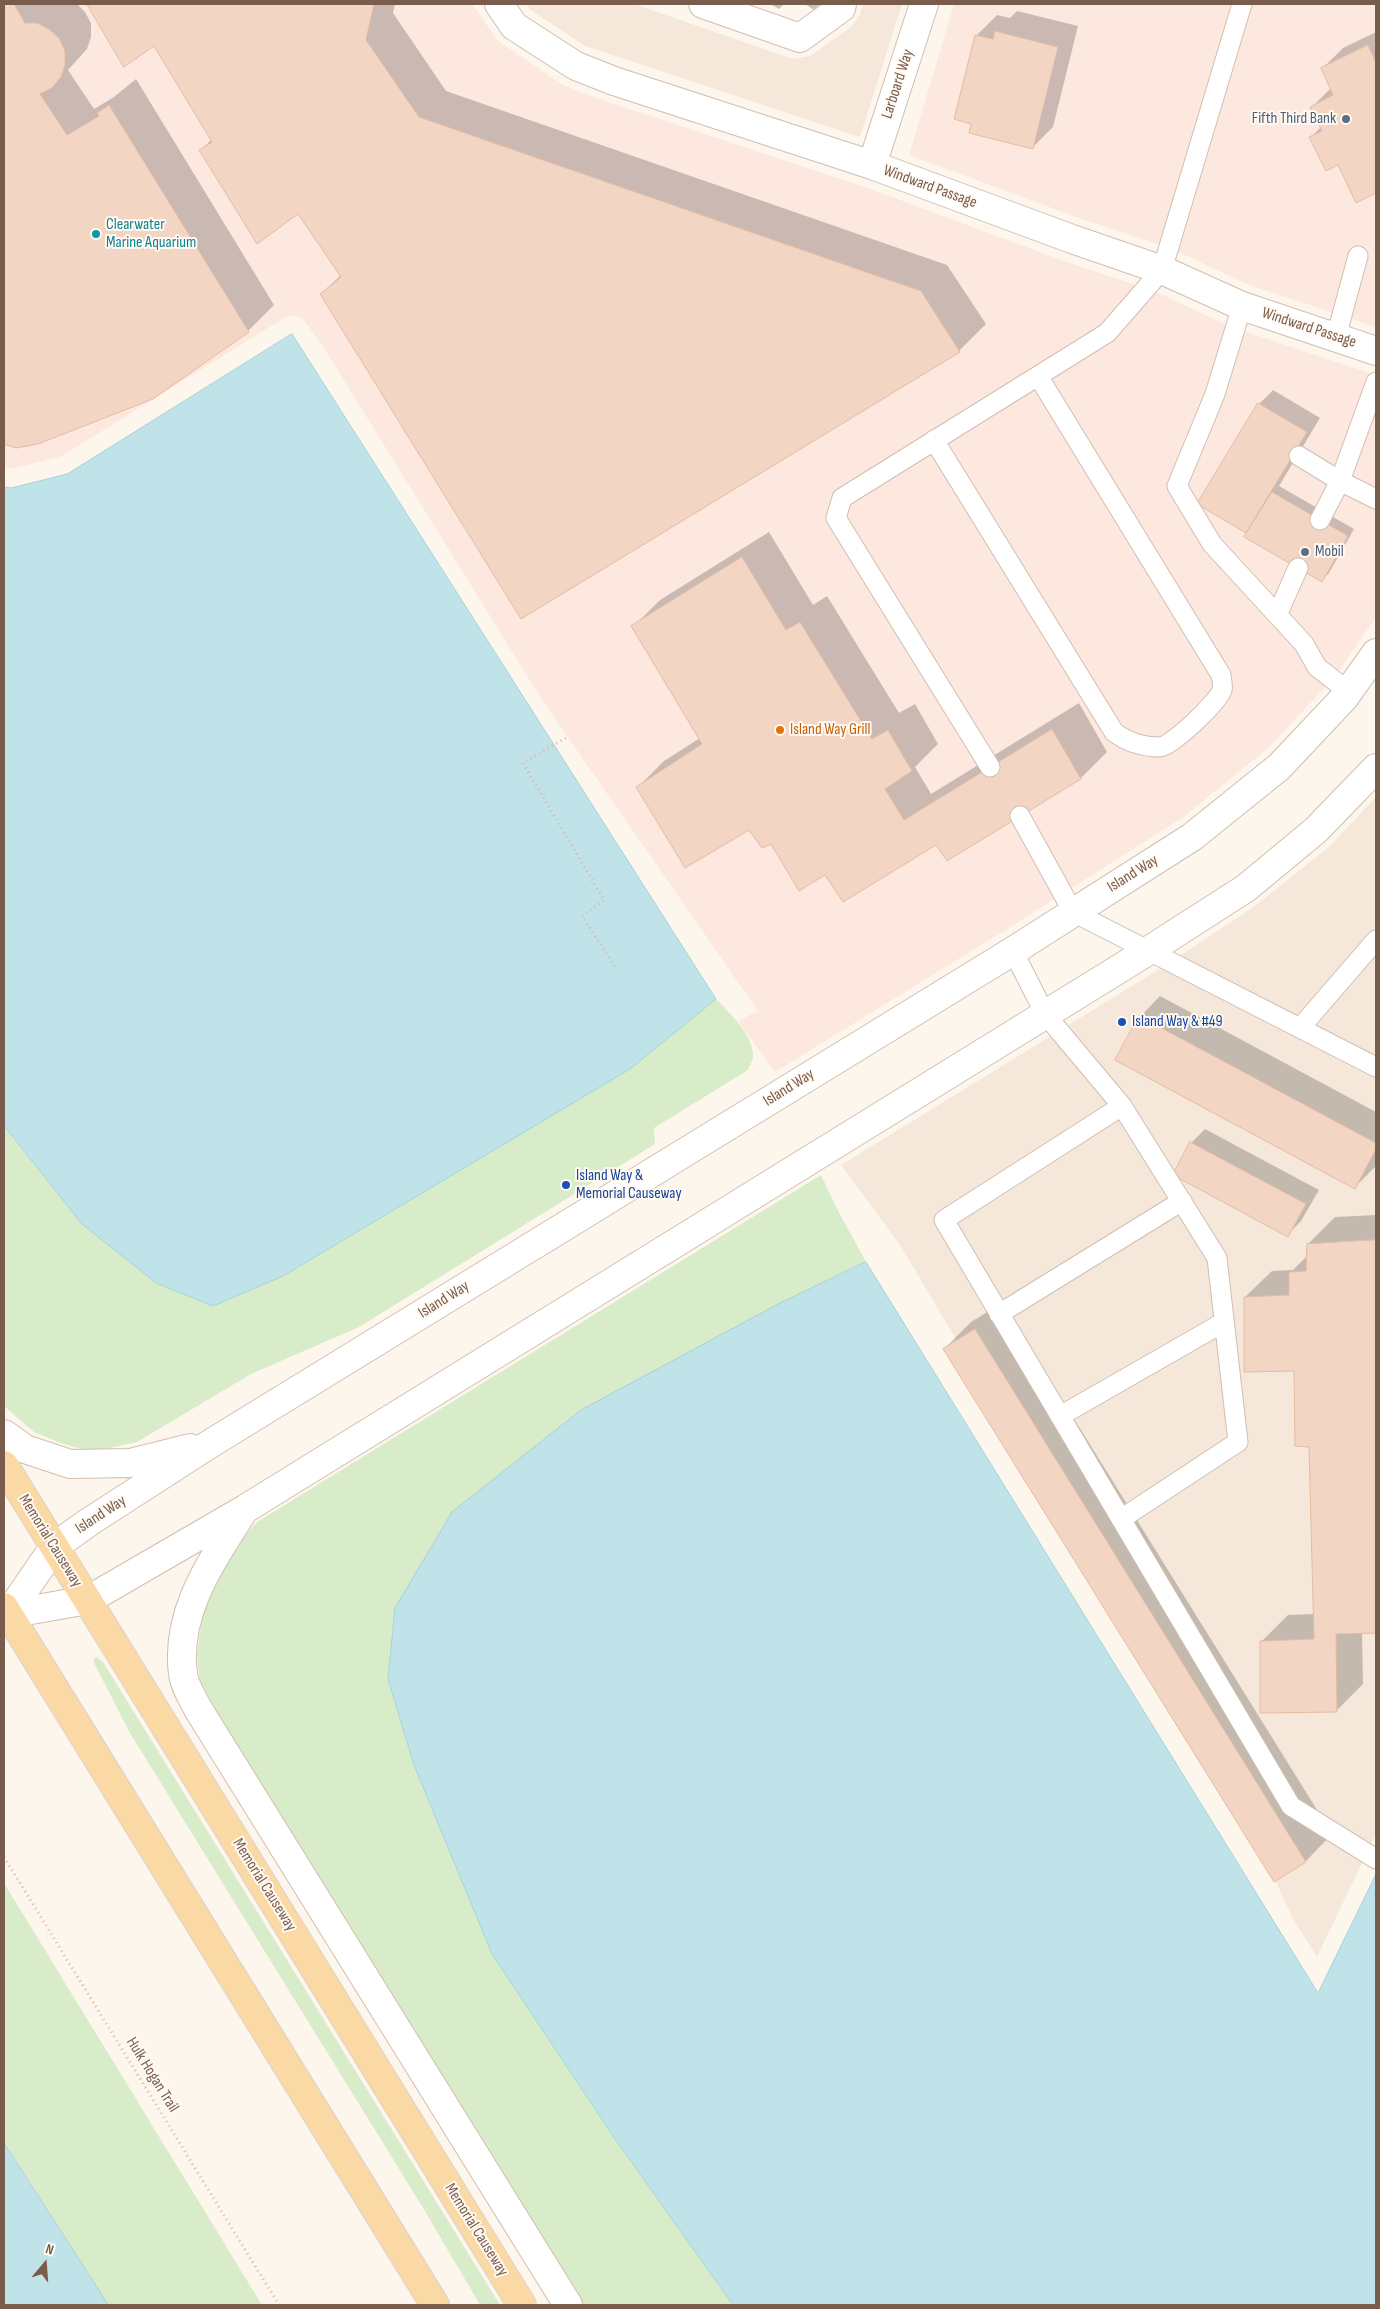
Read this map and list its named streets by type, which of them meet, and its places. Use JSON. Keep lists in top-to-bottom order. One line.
{"streets":{"main road":["Memorial Causeway"],"street":["Larboard Way","Windward Passage","Island Way"],"path":["Hulk Hogan Trail"]},"crossings":[["Larboard Way","Windward Passage"],["Island Way","Memorial Causeway"]],"places":["Fifth Third Bank","Clearwater Marine Aquarium","Mobil","Island Way Grill","Island Way & #49","Island Way & Memorial Causeway"],"north":"top"}
